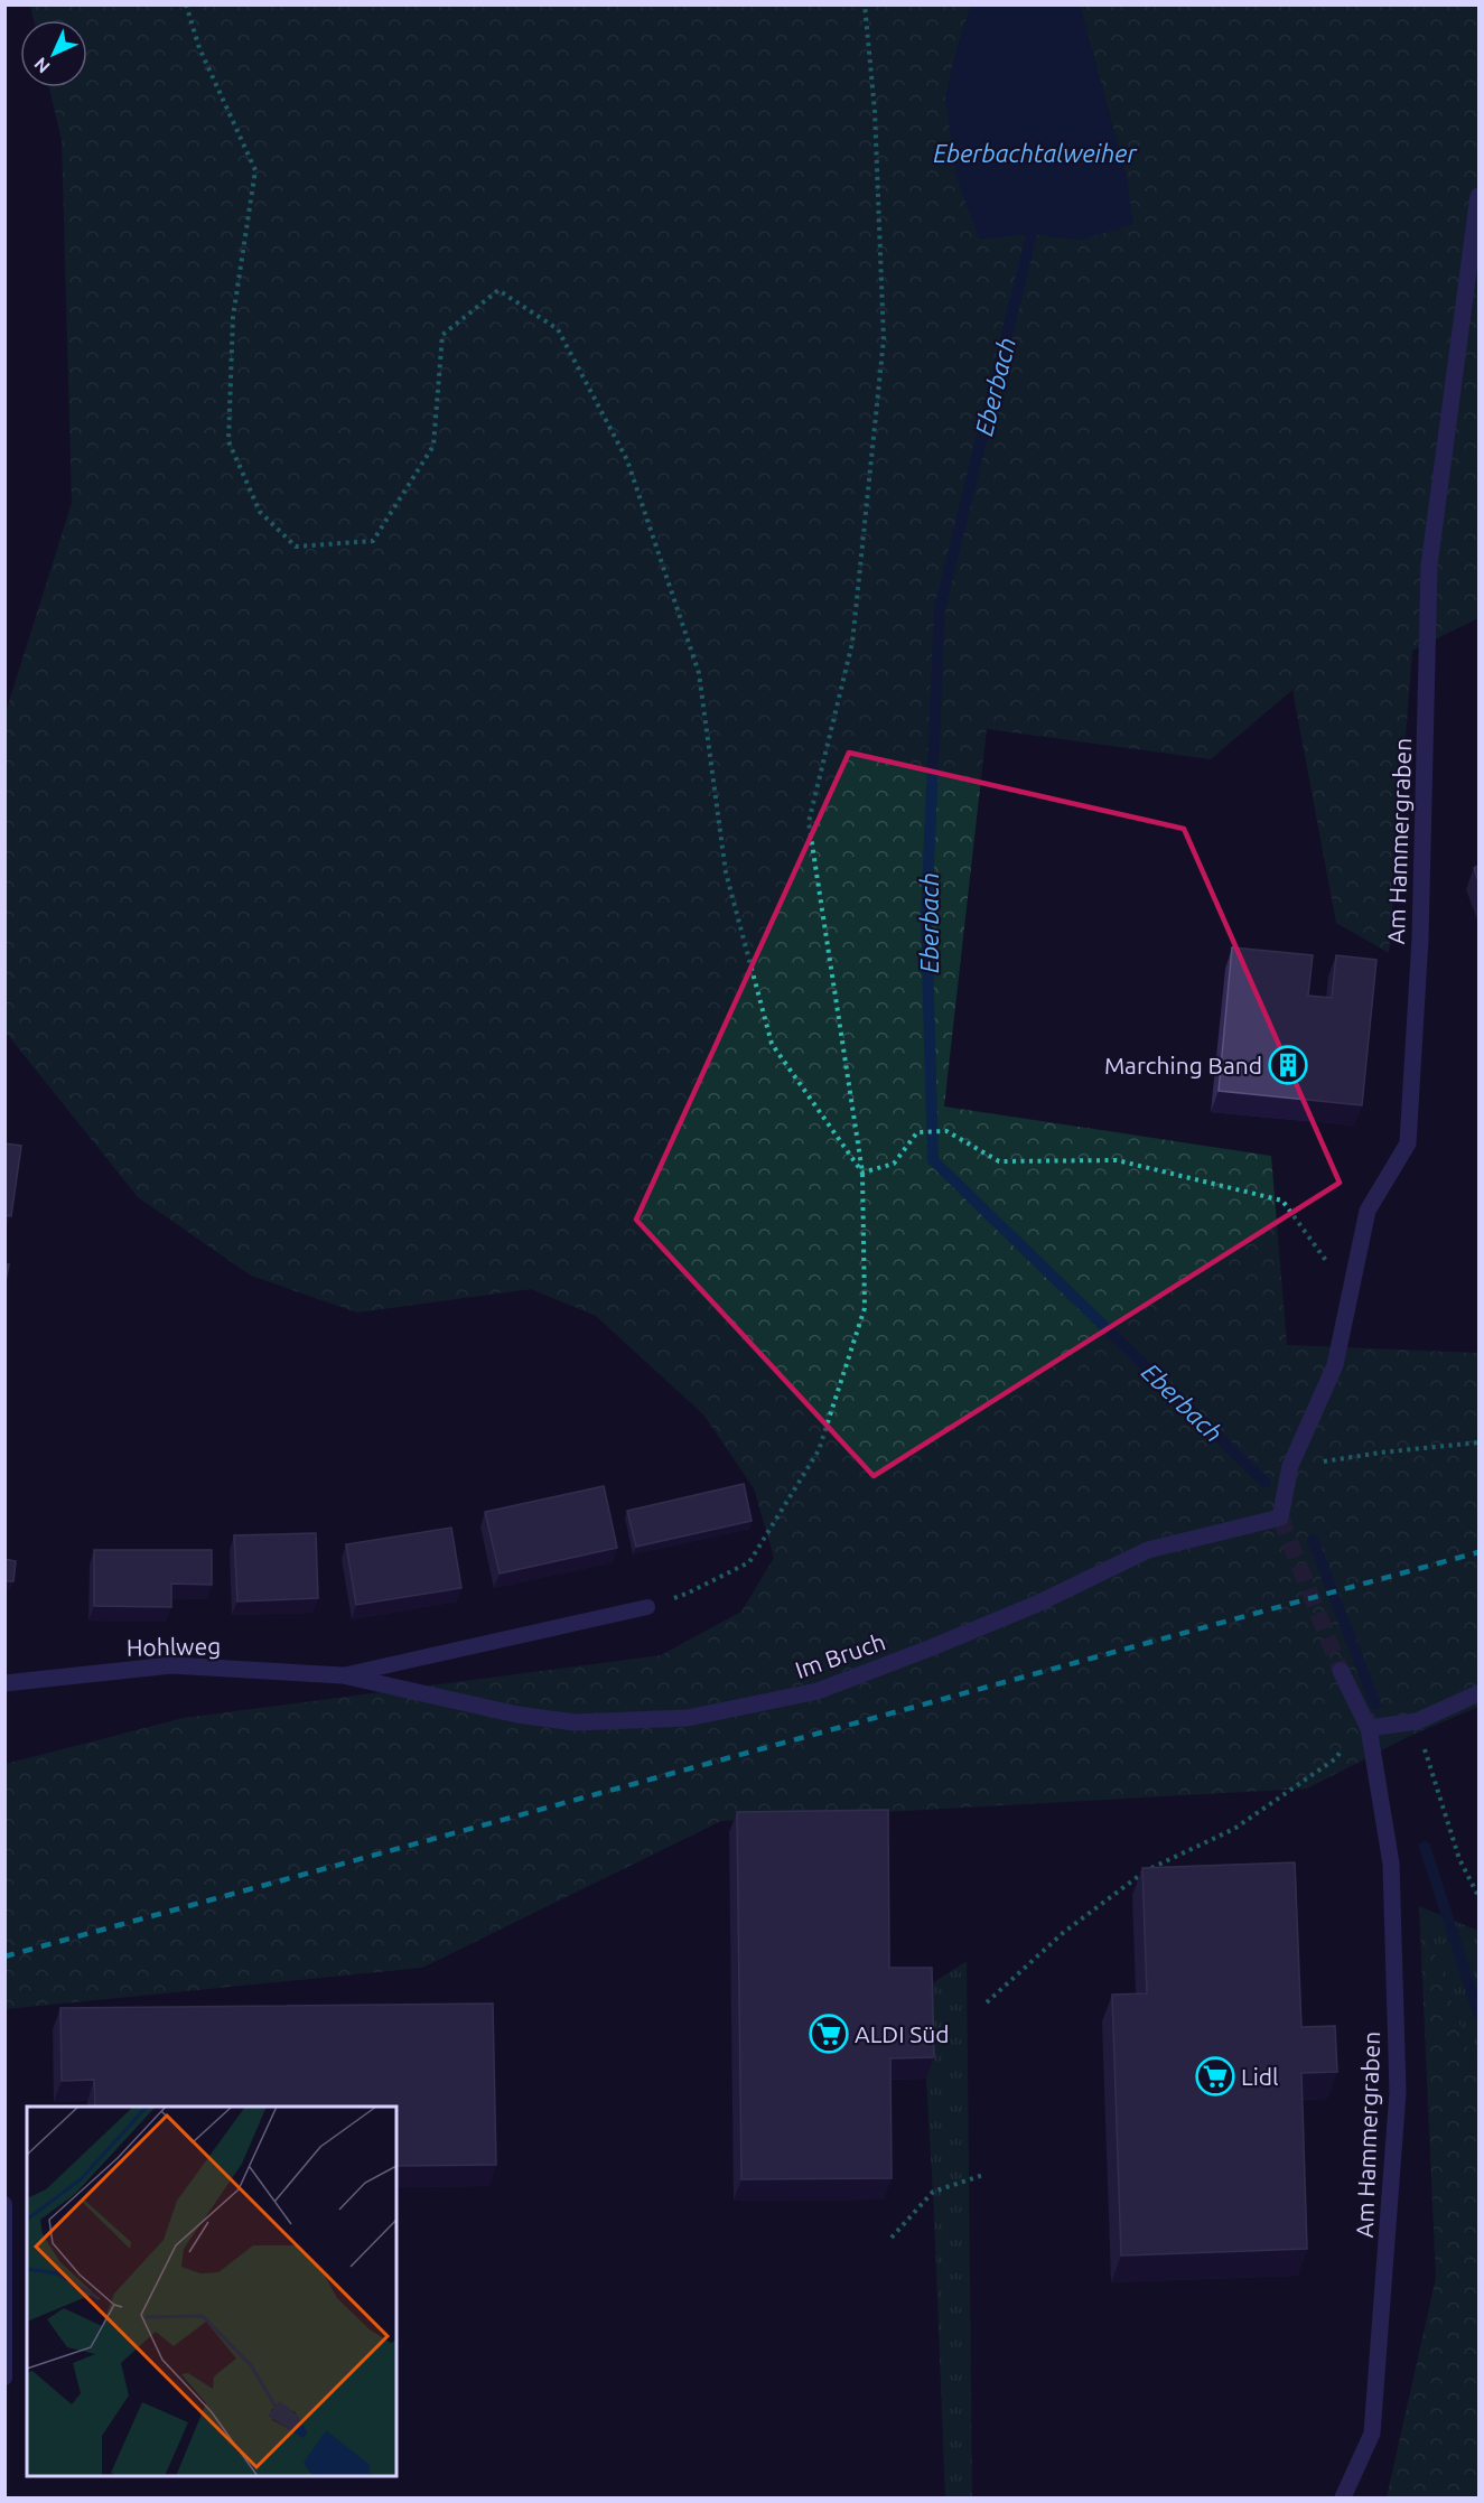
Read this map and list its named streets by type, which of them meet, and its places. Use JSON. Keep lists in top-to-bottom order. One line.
{"streets":{"street":["Am Hammergraben","Hohlweg","Im Bruch"]},"crossings":[["Am Hammergraben","Im Bruch"],["Hohlweg","Im Bruch"]],"water":["Eberbachtalweiher","Eberbach"],"places":{"building":["Marching Band"],"supermarket":["ALDI Süd","Lidl"]},"north":"bottom left"}
